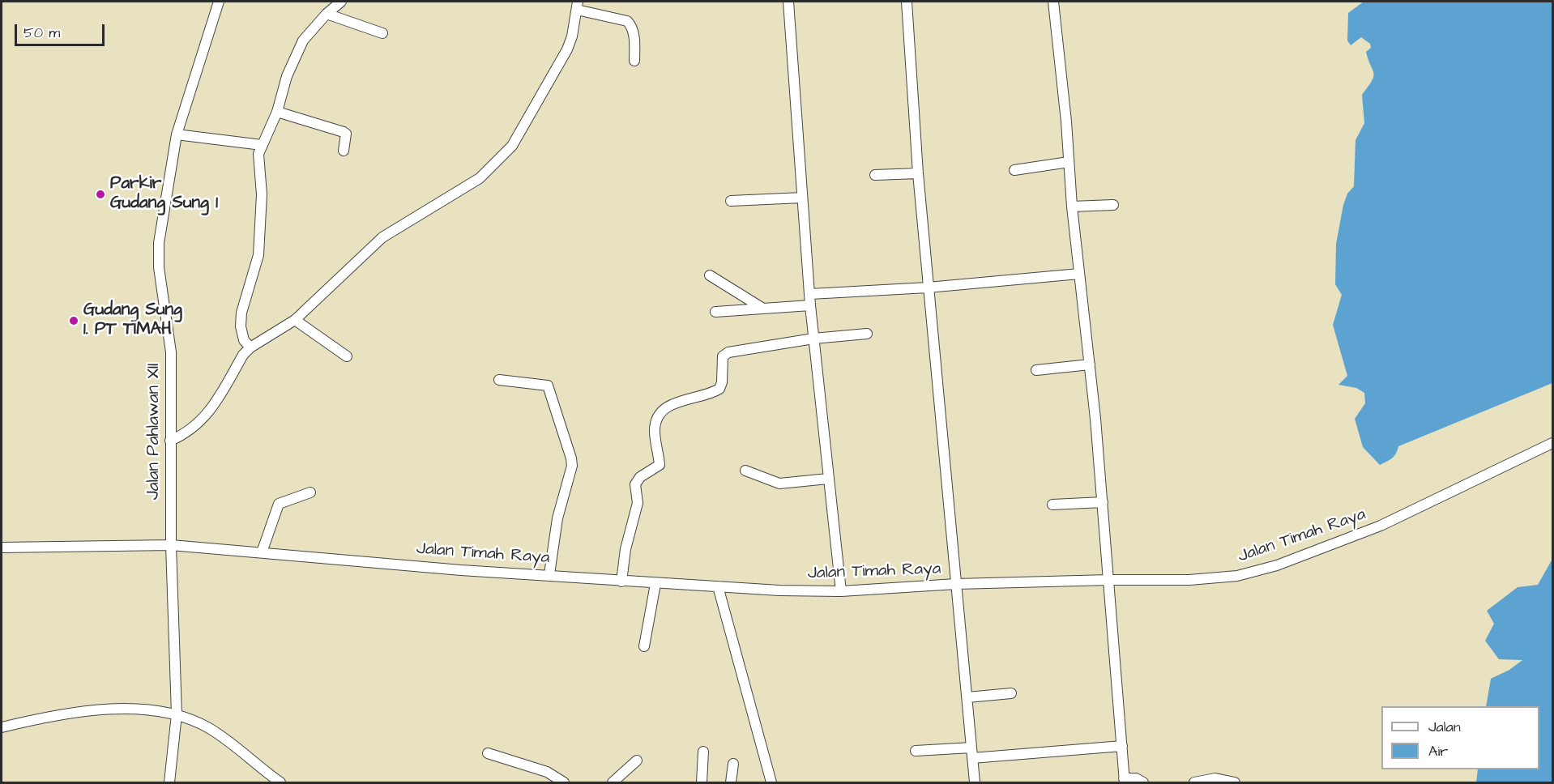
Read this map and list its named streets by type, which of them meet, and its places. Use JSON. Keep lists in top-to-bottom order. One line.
{"streets":{"street":["Jalan Pahlawan XII","Jalan Timah Raya"]},"crossings":[["Jalan Pahlawan XII","Jalan Timah Raya"]],"places":["Parkir Gudang Sung 1","Gudang Sung 1. PT TIMAH"],"legend":["Jalan","Air"],"scale_bar":"50 m"}
